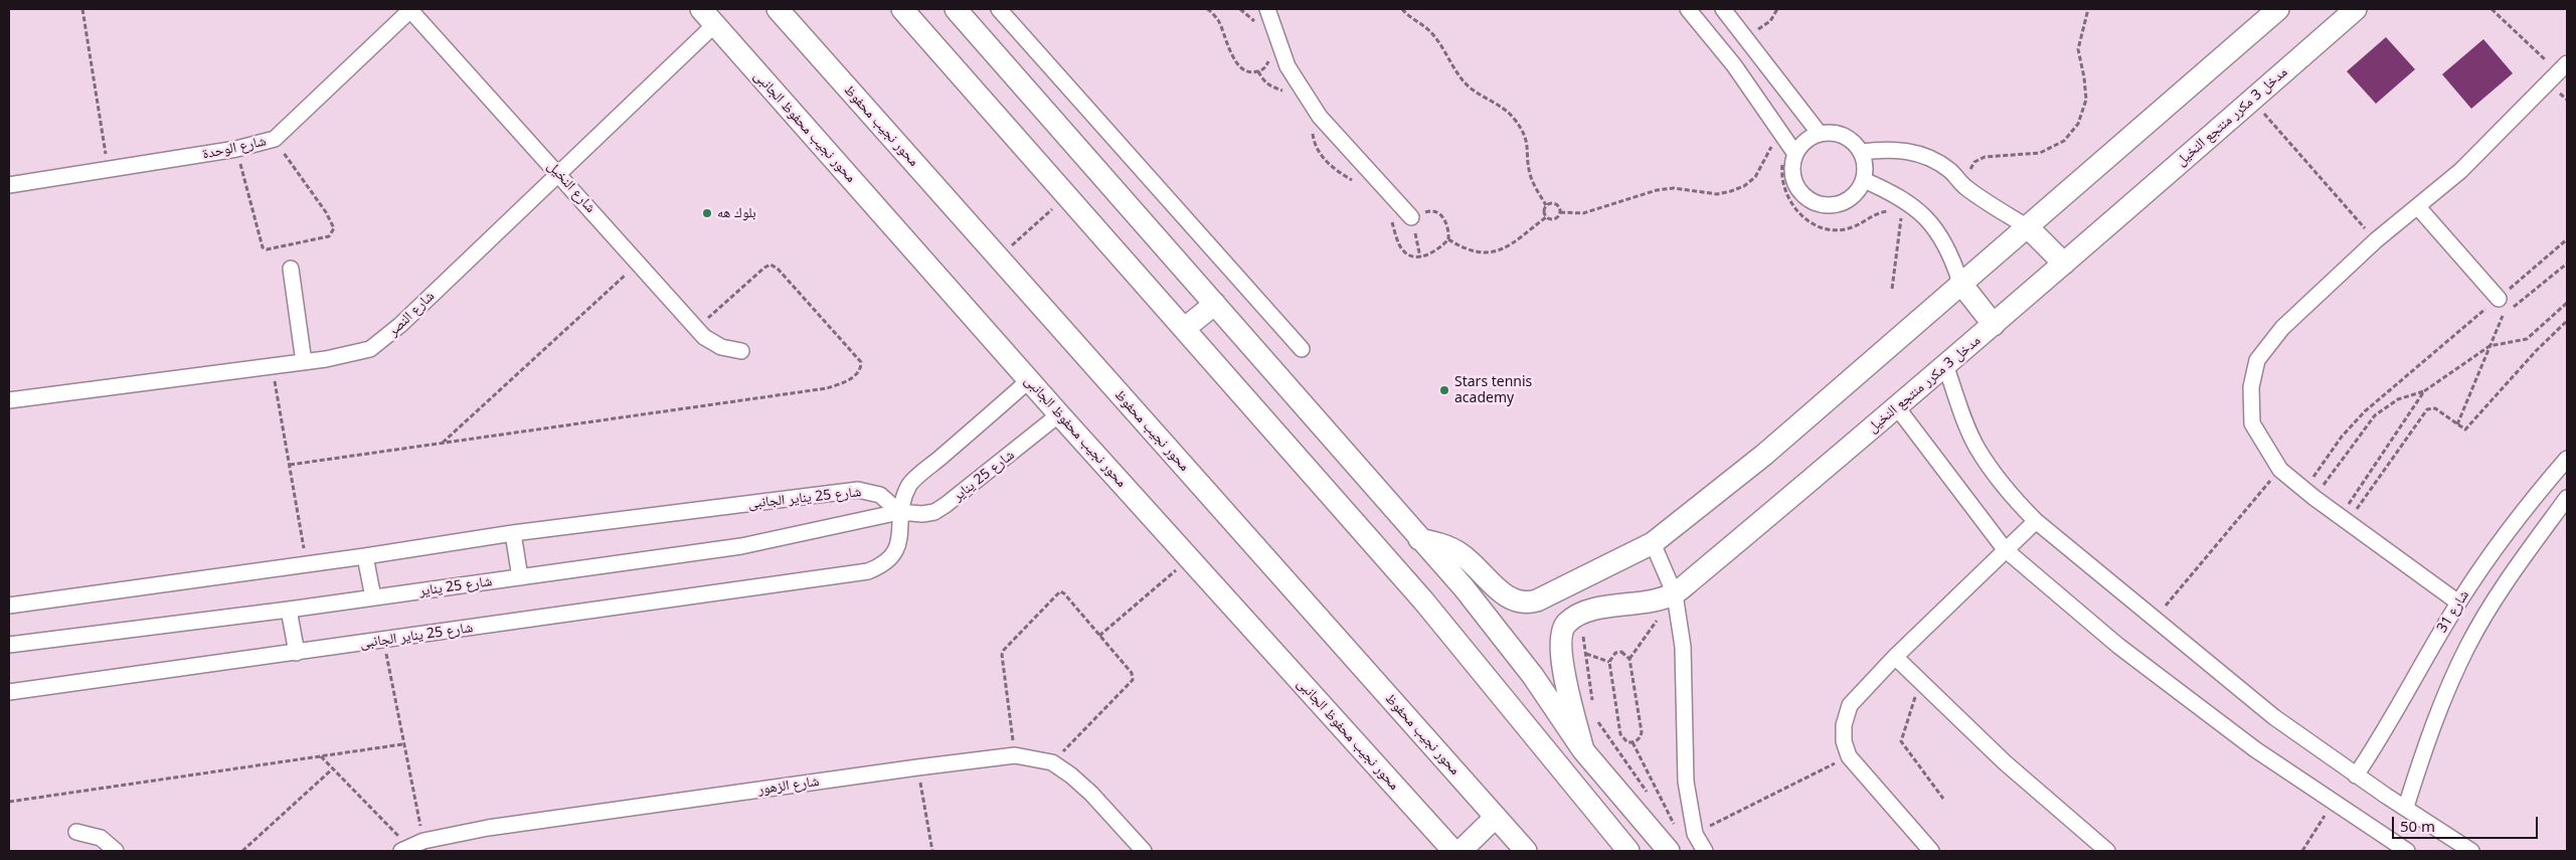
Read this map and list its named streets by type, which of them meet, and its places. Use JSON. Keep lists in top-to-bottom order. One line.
{"streets":{"street":["مدخل 3 مكرر منتجع النخيل","محور نجيب محفوظ","محور نجيب محفوظ الجانبى","شارع الوحدة","شارع النخيل","شارع النصر","شارع 25 يناير","شارع 25 يناير الجانبى","شارع 31","شارع الزهور"]},"crossings":[["محور نجيب محفوظ الجانبى","شارع النصر"],["محور نجيب محفوظ الجانبى","شارع 25 يناير"],["شارع الوحدة","شارع النخيل"],["شارع النخيل","شارع النصر"],["شارع 25 يناير","شارع 25 يناير الجانبى"]],"places":["بلوك هه","Stars tennis academy"],"scale_bar":"50 m"}
